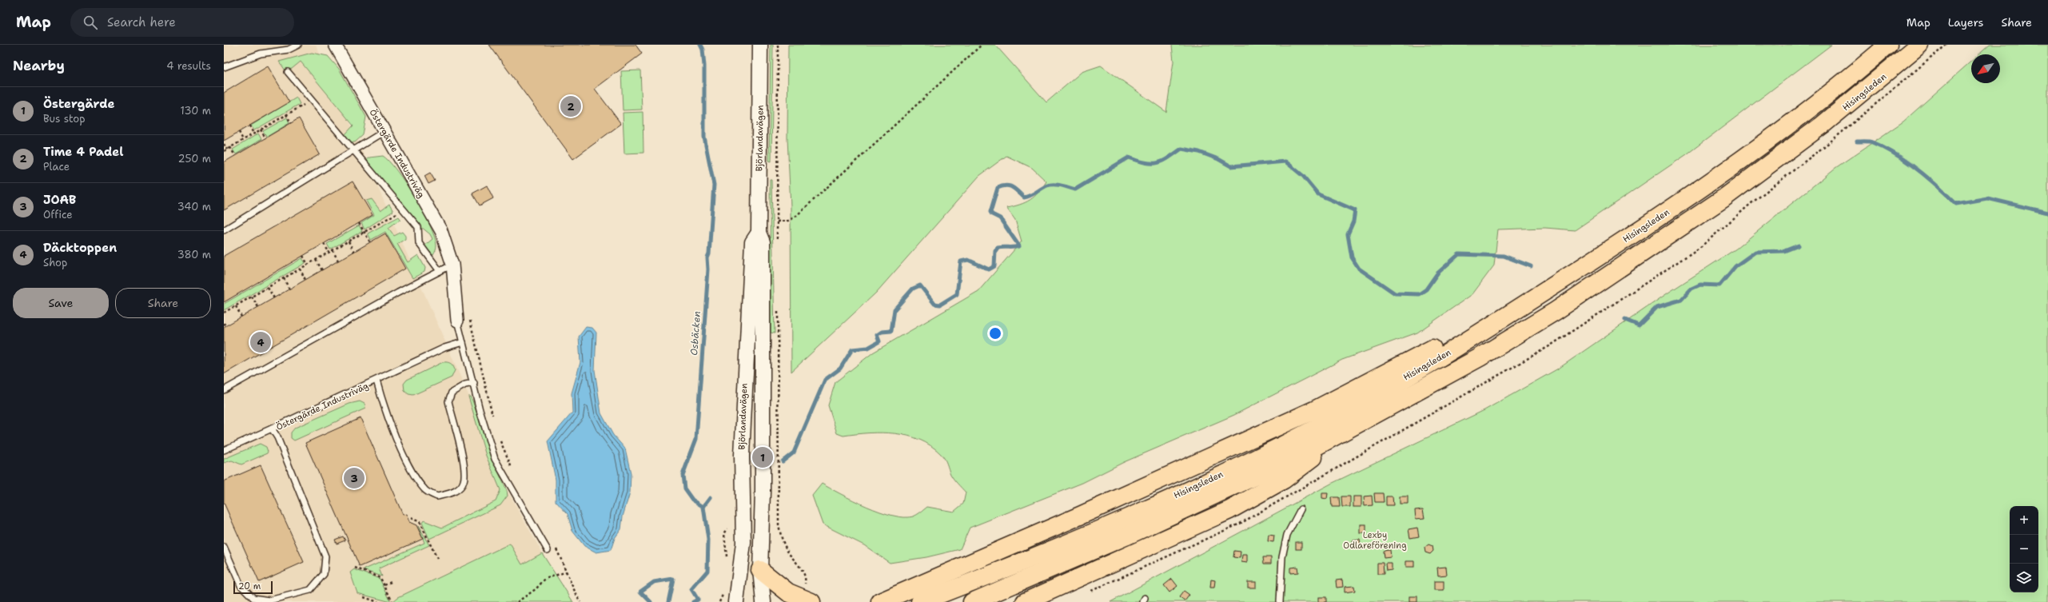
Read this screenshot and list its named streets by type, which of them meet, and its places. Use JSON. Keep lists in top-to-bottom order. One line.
{"streets":{"highway":["Hisingsleden"],"street":["Björlandavägen","Östergärde Industriväg"]},"water":["Osbäcken"],"parks":["Lexby Odlareförening"],"scale_bar":"20 m","north":"bottom left","page":{"header":"Map","search":"Search here","nav":["Map","Layers","Share"],"heading":["Nearby","4 results"],"list":[{"mark":"1","name":"Östergärde","note":"Bus stop","value":"130 m"},{"mark":"2","name":"Time 4 Padel","note":"Place","value":"250 m"},{"mark":"3","name":"JOAB","note":"Office","value":"340 m"},{"mark":"4","name":"Däcktoppen","note":"Shop","value":"380 m"}],"pins":["2","4","1","3"],"buttons":["Save","Share"],"map_buttons":["+","−"],"scale":"20 m"}}
